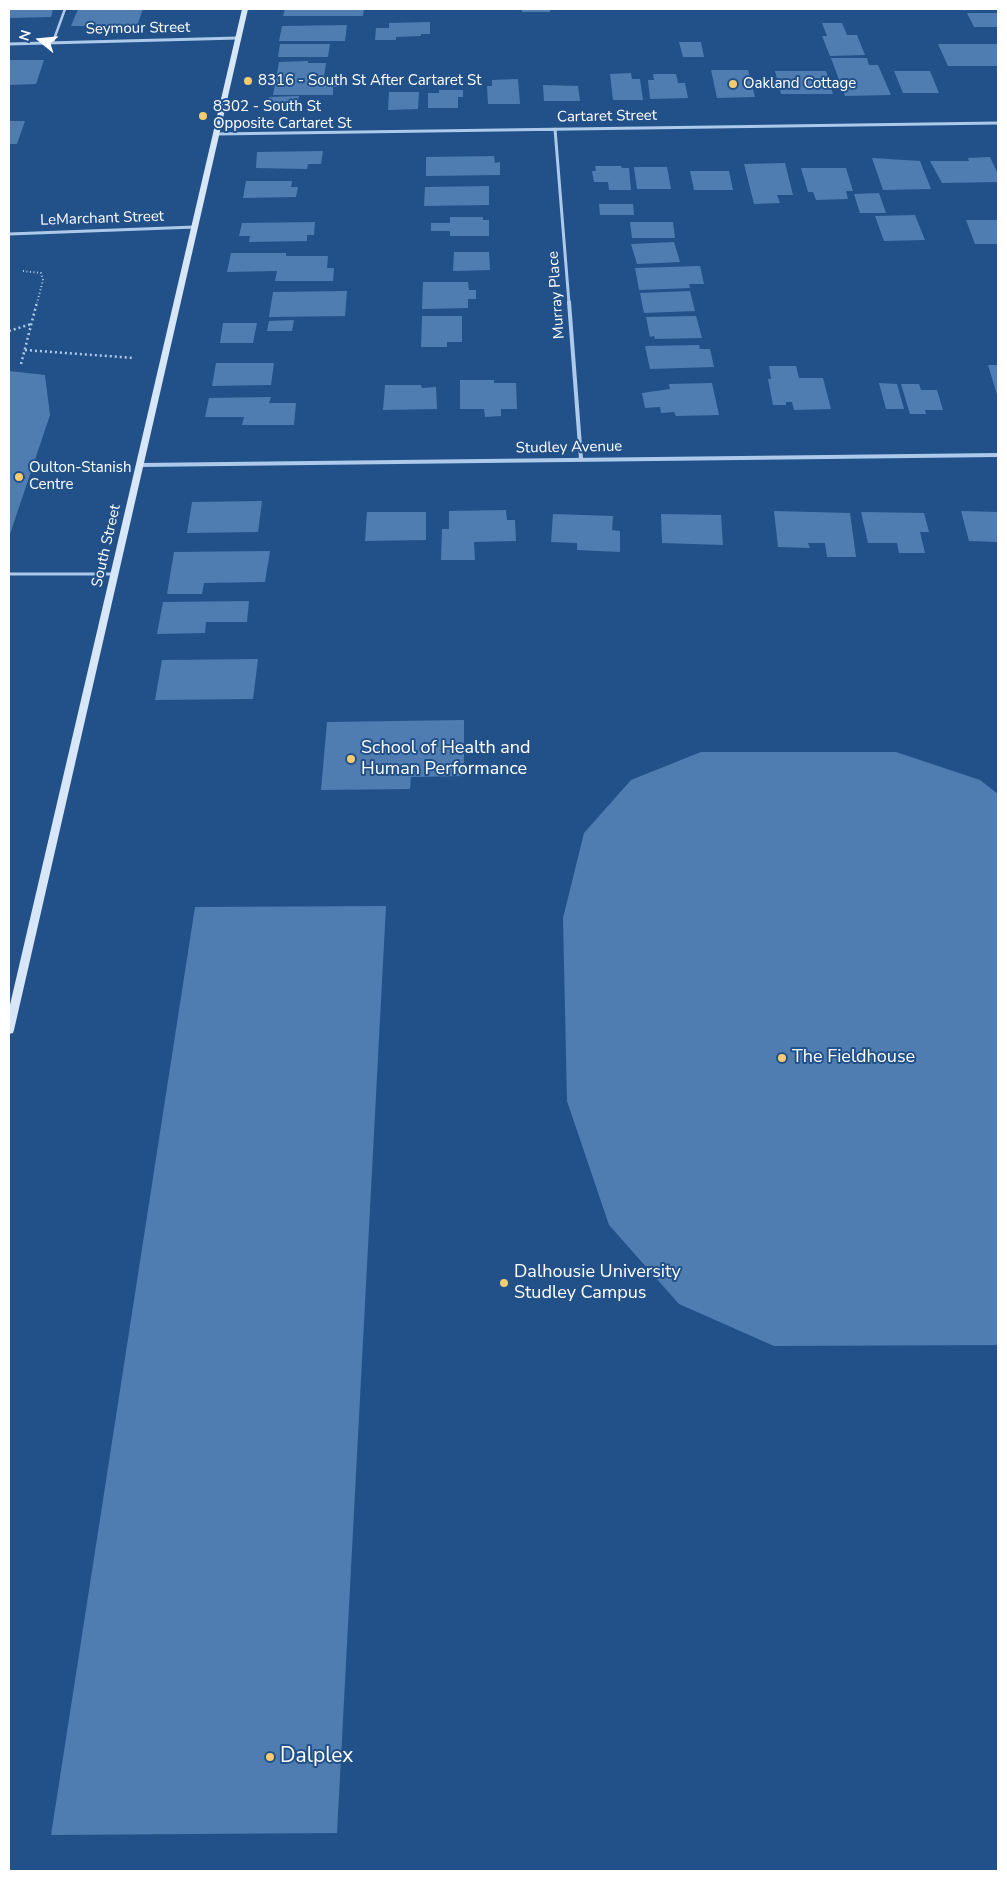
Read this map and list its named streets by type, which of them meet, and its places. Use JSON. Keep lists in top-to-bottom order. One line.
{"streets":{"main road":["South Street"],"street":["Seymour Street","Cartaret Street","LeMarchant Street","Murray Place","Studley Avenue"]},"crossings":[["Seymour Street","South Street"],["Cartaret Street","Murray Place"],["Cartaret Street","South Street"],["LeMarchant Street","South Street"],["Murray Place","Studley Avenue"],["Studley Avenue","South Street"]],"places":["8316 - South St After Cartaret St","Oakland Cottage","8302 - South St Opposite Cartaret St","Oulton-Stanish Centre","School of Health and Human Performance","The Fieldhouse","Dalhousie University Studley Campus","Dalplex"],"north":"left"}
